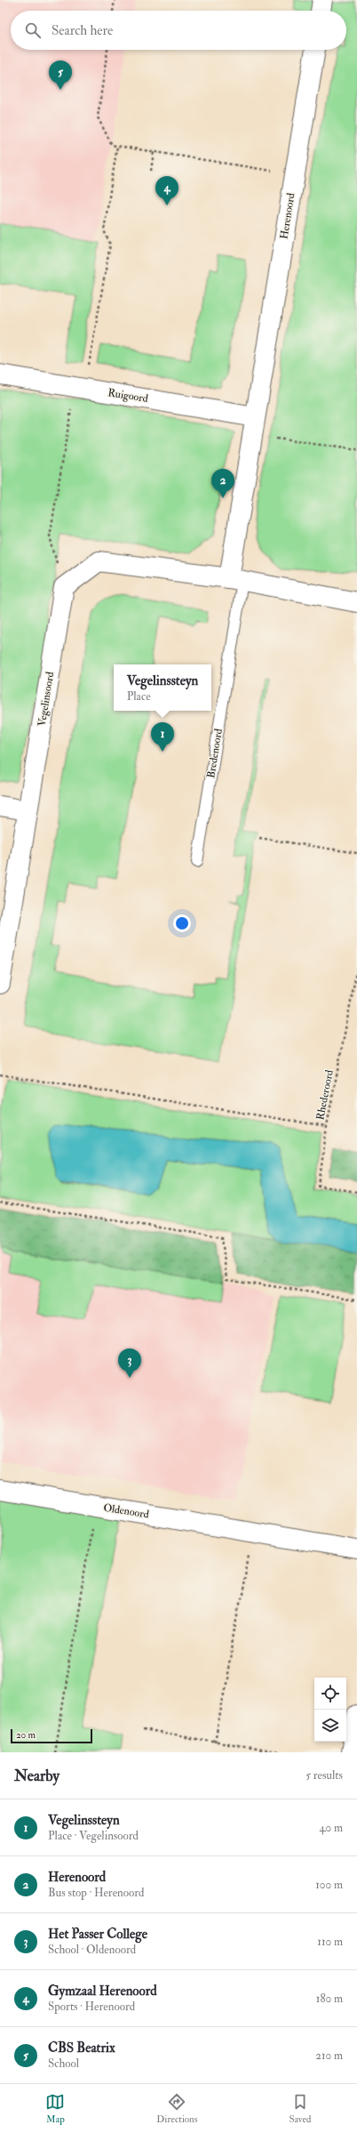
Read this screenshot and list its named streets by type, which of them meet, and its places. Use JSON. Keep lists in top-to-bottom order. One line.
{"streets":{"street":["Herenoord","Ruigoord","Vegelinsoord","Oldenoord"],"lane":["Bredenoord"],"path":["Rhederoord"]},"crossings":[["Herenoord","Ruigoord"],["Herenoord","Bredenoord"]],"scale_bar":"20 m","page":{"search":"Search here","pins":["5","4","2","1","3"],"popup":["Vegelinssteyn","Place"],"scale":"20 m","heading":["Nearby","5 results"],"list":[{"mark":"1","name":"Vegelinssteyn","note":"Place · Vegelinsoord","value":"40 m"},{"mark":"2","name":"Herenoord","note":"Bus stop · Herenoord","value":"100 m"},{"mark":"3","name":"Het Passer College","note":"School · Oldenoord","value":"110 m"},{"mark":"4","name":"Gymzaal Herenoord","note":"Sports · Herenoord","value":"180 m"},{"mark":"5","name":"CBS Beatrix","note":"School","value":"210 m"}],"nav":["Map","Directions","Saved"]}}
